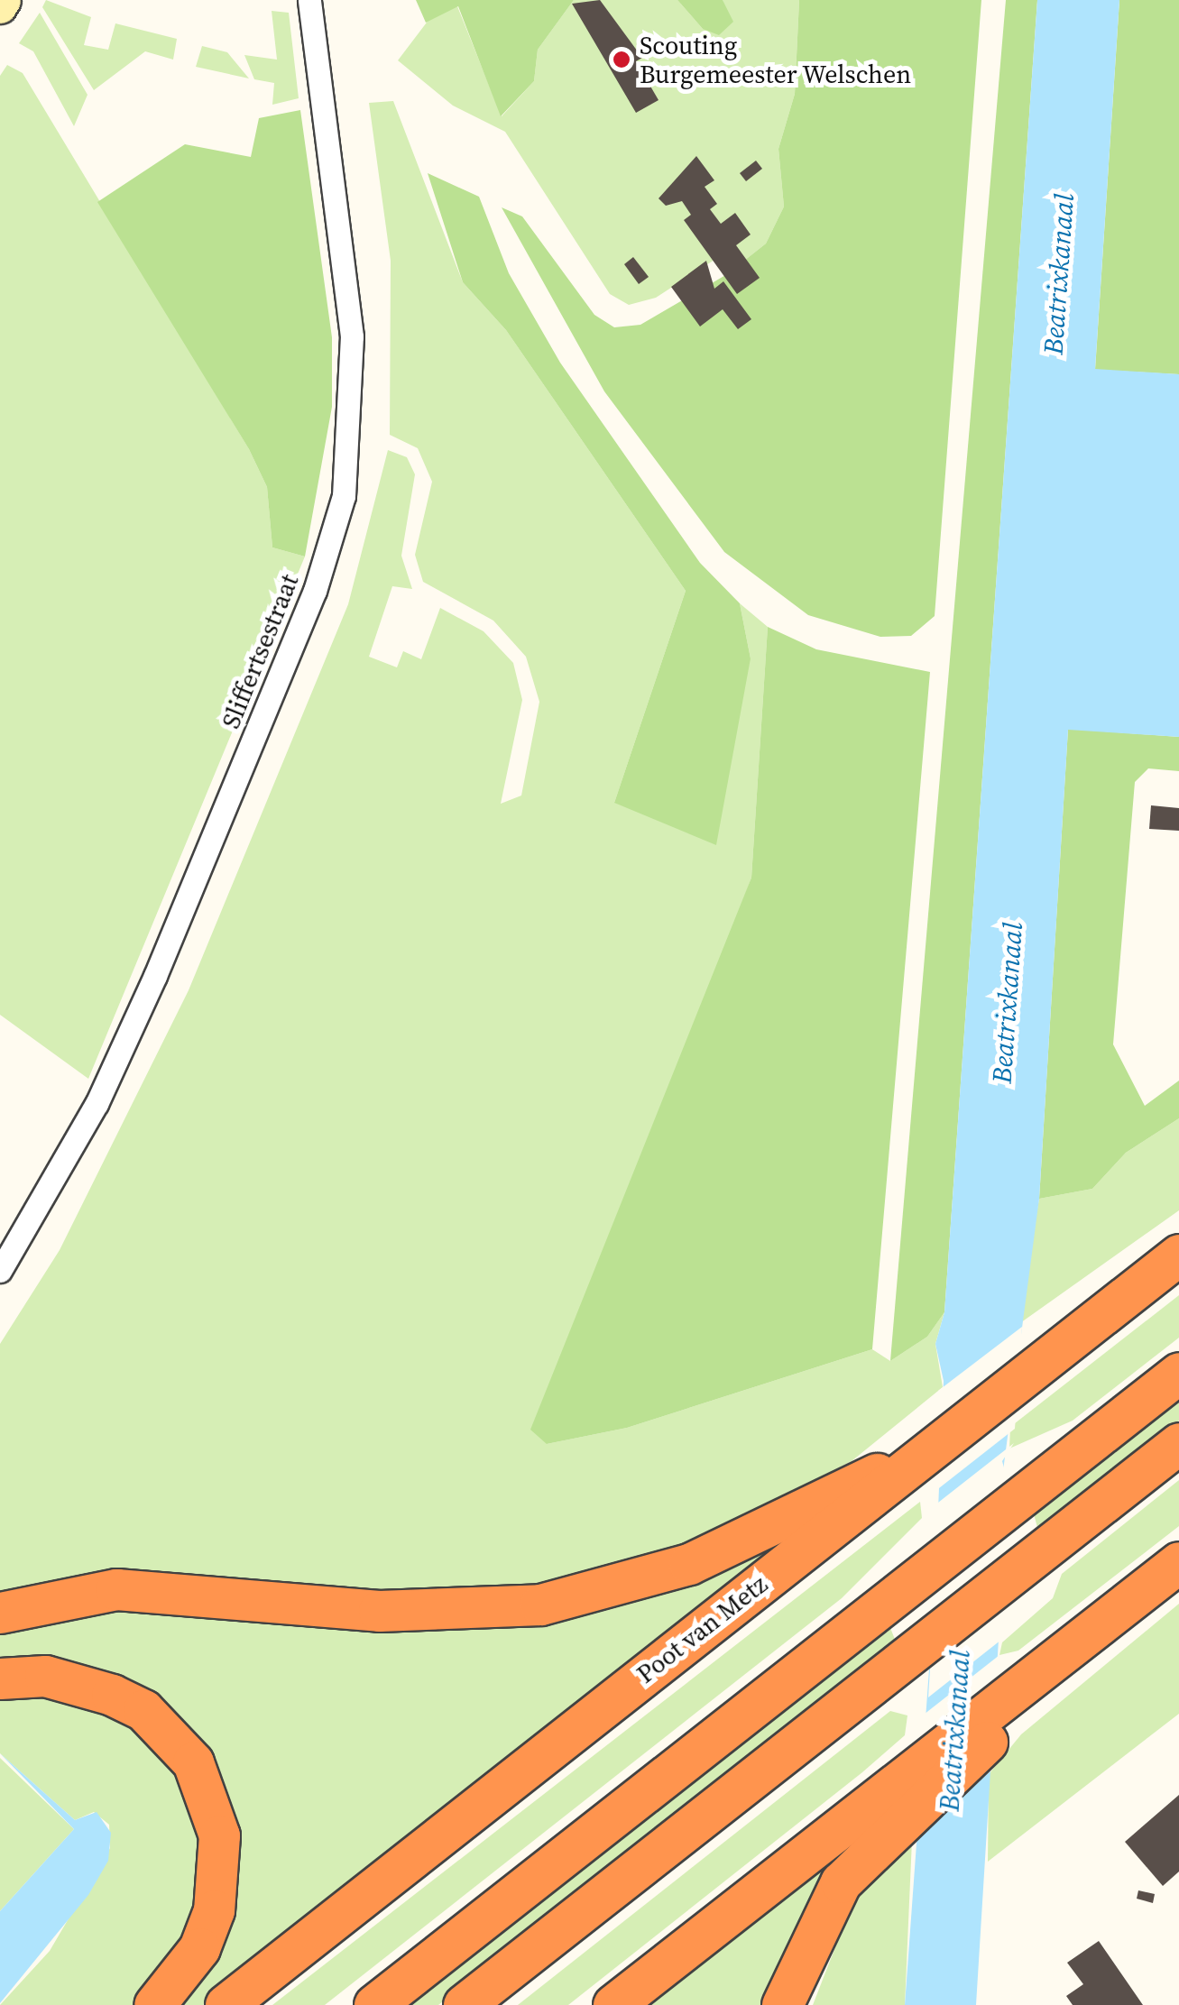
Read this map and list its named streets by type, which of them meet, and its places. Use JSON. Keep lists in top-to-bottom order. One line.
{"streets":{"highway":["Poot van Metz"],"street":["Sliffertsestraat"]},"water":["Beatrixkanaal"],"places":["Scouting Burgemeester Welschen"]}
